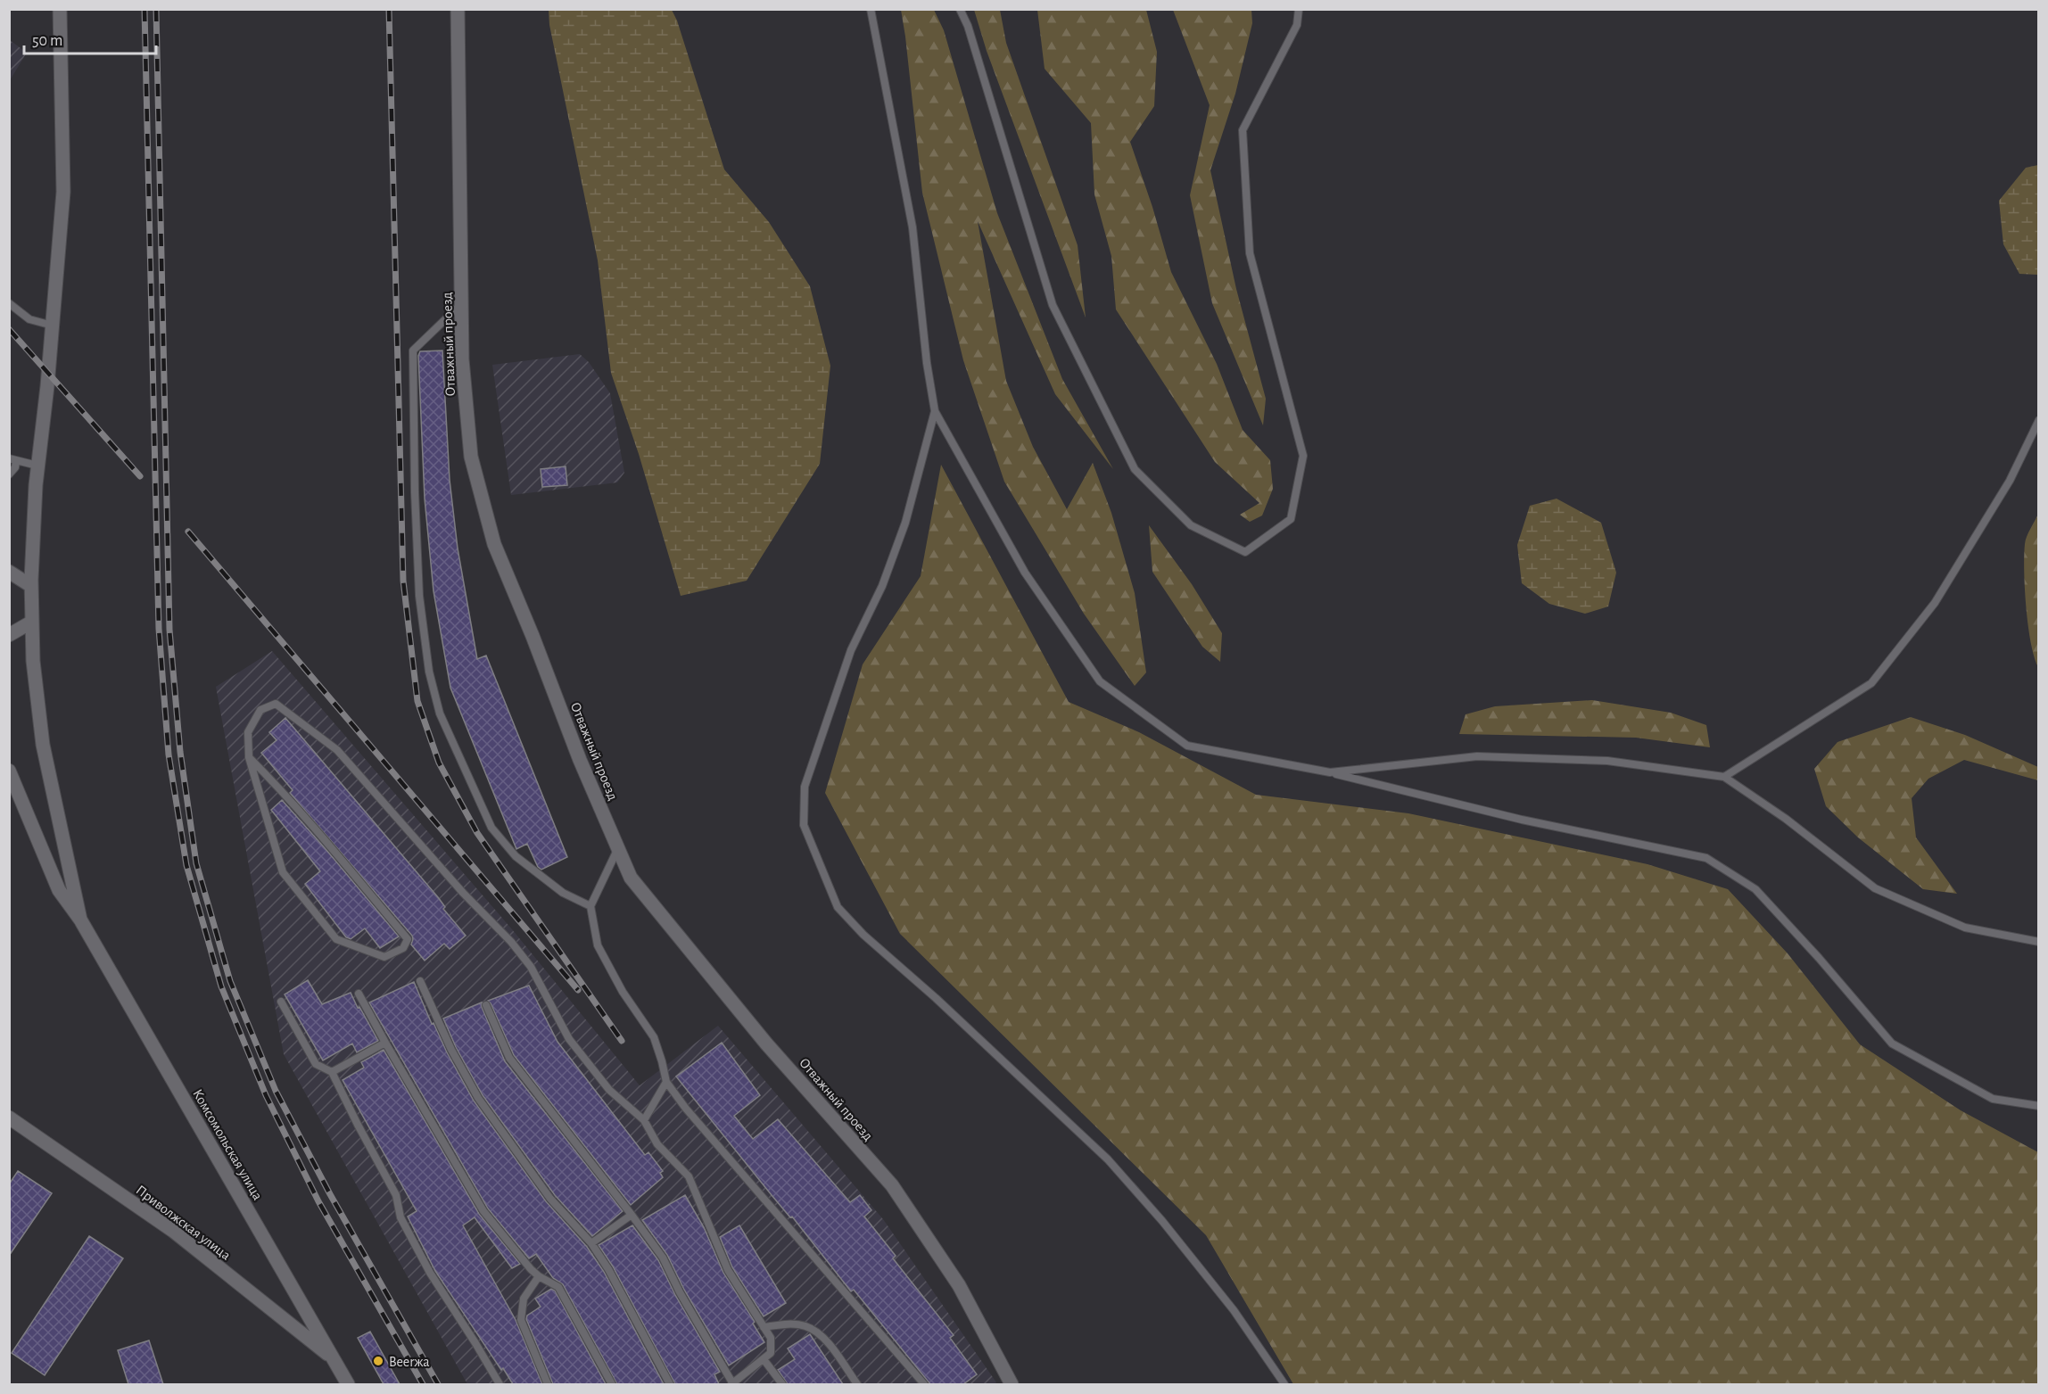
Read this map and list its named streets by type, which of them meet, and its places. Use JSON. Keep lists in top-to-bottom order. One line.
{"streets":{"street":["Отважный проезд","Комсомольская улица","Приволжская улица"]},"crossings":[["Комсомольская улица","Приволжская улица"]],"places":["Beerжа"],"scale_bar":"50 m"}
